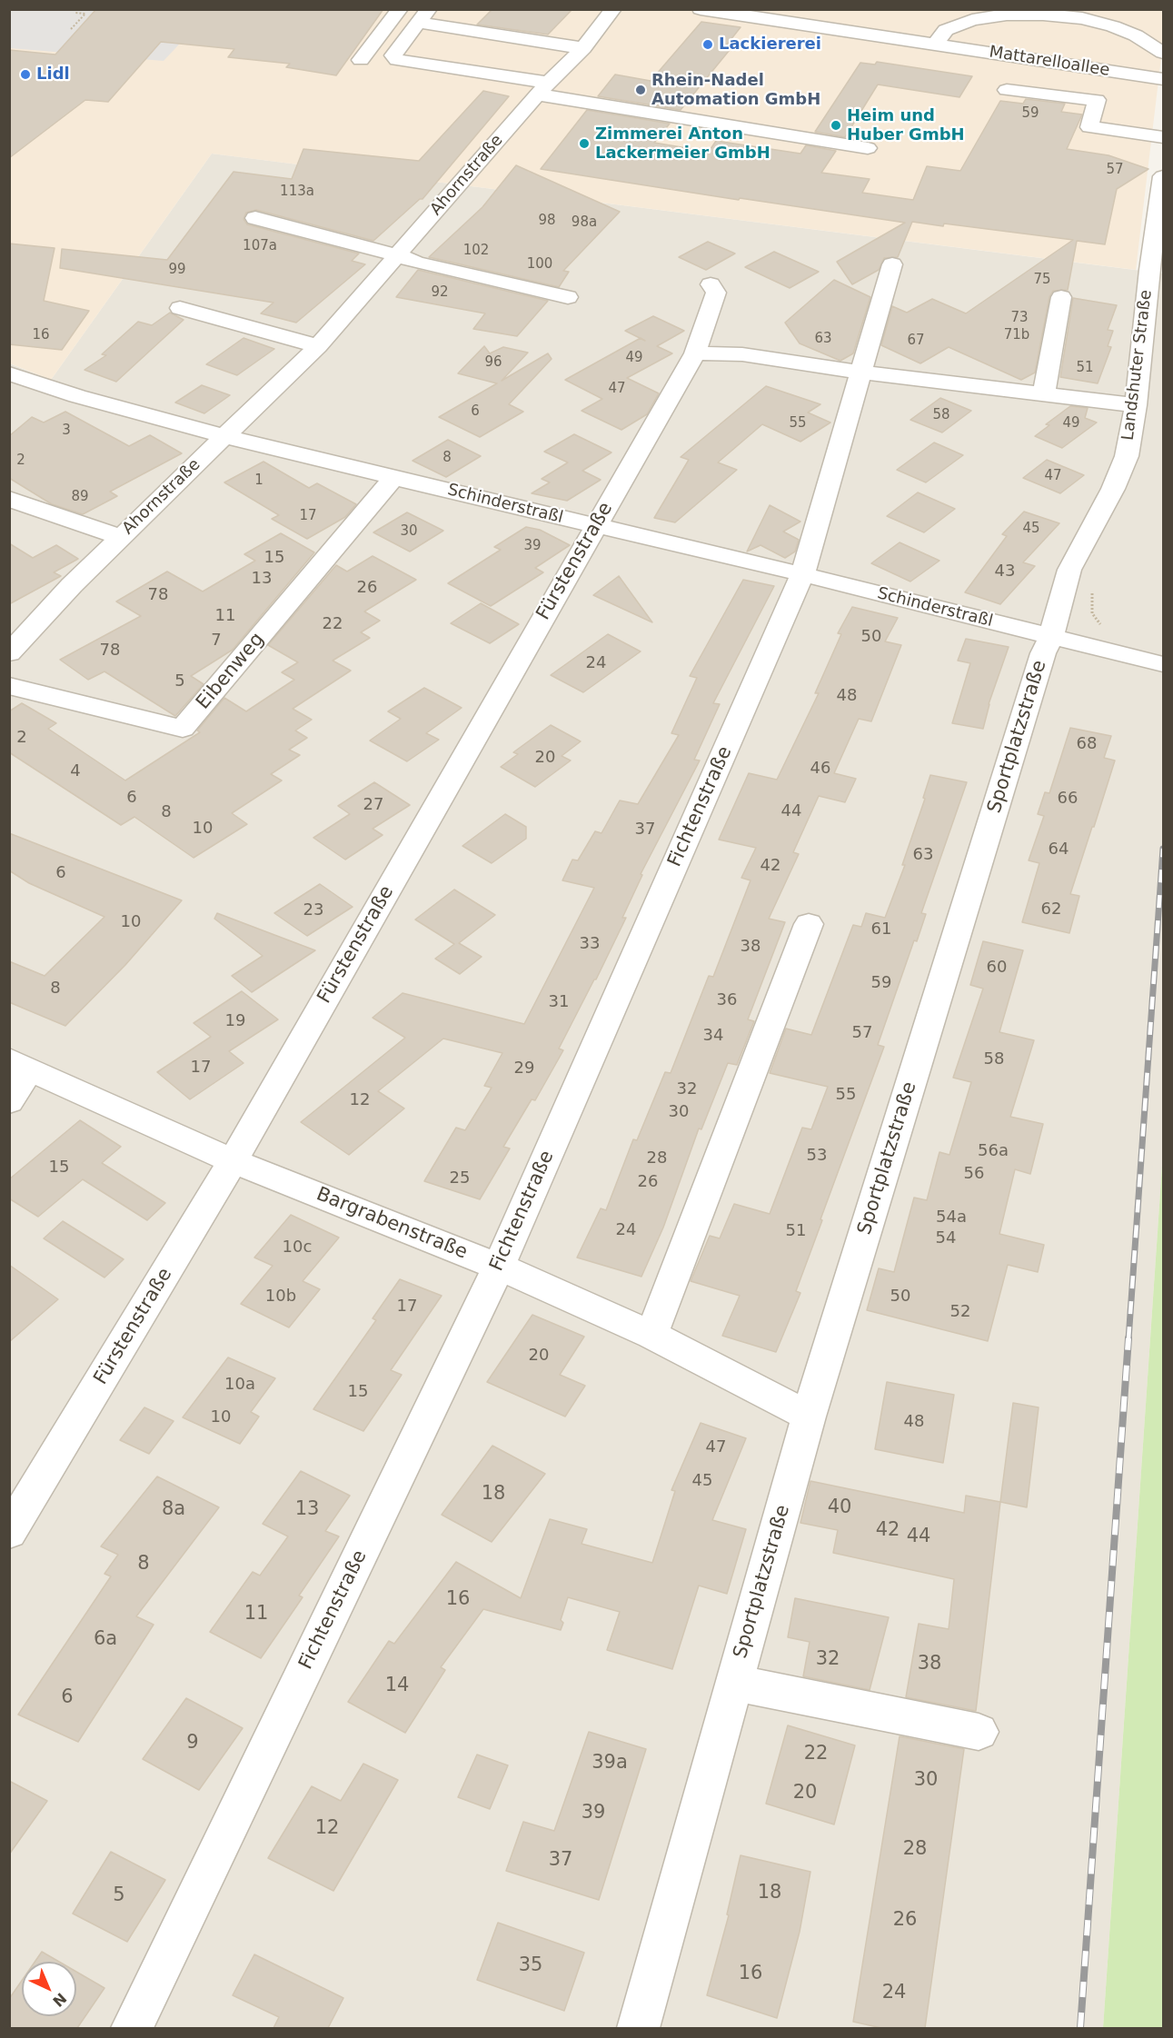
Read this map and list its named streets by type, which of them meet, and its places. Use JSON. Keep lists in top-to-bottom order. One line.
{"streets":{"street":["Mattarelloallee","Ahornstraße","Landshuter Straße","Schinderstraßl","Fürstenstraße","Eibenweg","Sportplatzstraße","Fichtenstraße","Bargrabenstraße"]},"crossings":[["Ahornstraße","Schinderstraßl"],["Landshuter Straße","Schinderstraßl"],["Landshuter Straße","Sportplatzstraße"],["Schinderstraßl","Fürstenstraße"],["Schinderstraßl","Eibenweg"],["Schinderstraßl","Sportplatzstraße"],["Schinderstraßl","Fichtenstraße"],["Fürstenstraße","Bargrabenstraße"],["Sportplatzstraße","Bargrabenstraße"],["Fichtenstraße","Bargrabenstraße"]],"places":["Lackiererei","Lidl","Rhein-Nadel Automation GmbH","Heim und Huber GmbH","Zimmerei Anton Lackermeier GmbH"],"house_numbers":["59","57","113a","98","98a","107a","102","100","99","75","92","73","16","71b","63","67","49","96","51","47","6","58","55","49","3","8","2","47","1","89","17","45","30","39","15","43","13","26","78","11","22","50","7","78","24","5","48","2","68","20","46","4","6","66","27","44","8","10","37","64","63","42","6","62","23","10","61","33","38","60","59","8","36","31","19","57","34","58","17","29","32","55","12","30","56a","53","28","15","56","25","26","54a","24","51","54","10c","10b","50","17","52","20","10a","15","10","48","47","45","18","40","8a","13","42","44","8","16","11","6a","32","38","14","6","9","22","39a","30","20","39","12","28","37","18","5","26","35","16","24"],"north":"bottom right"}
